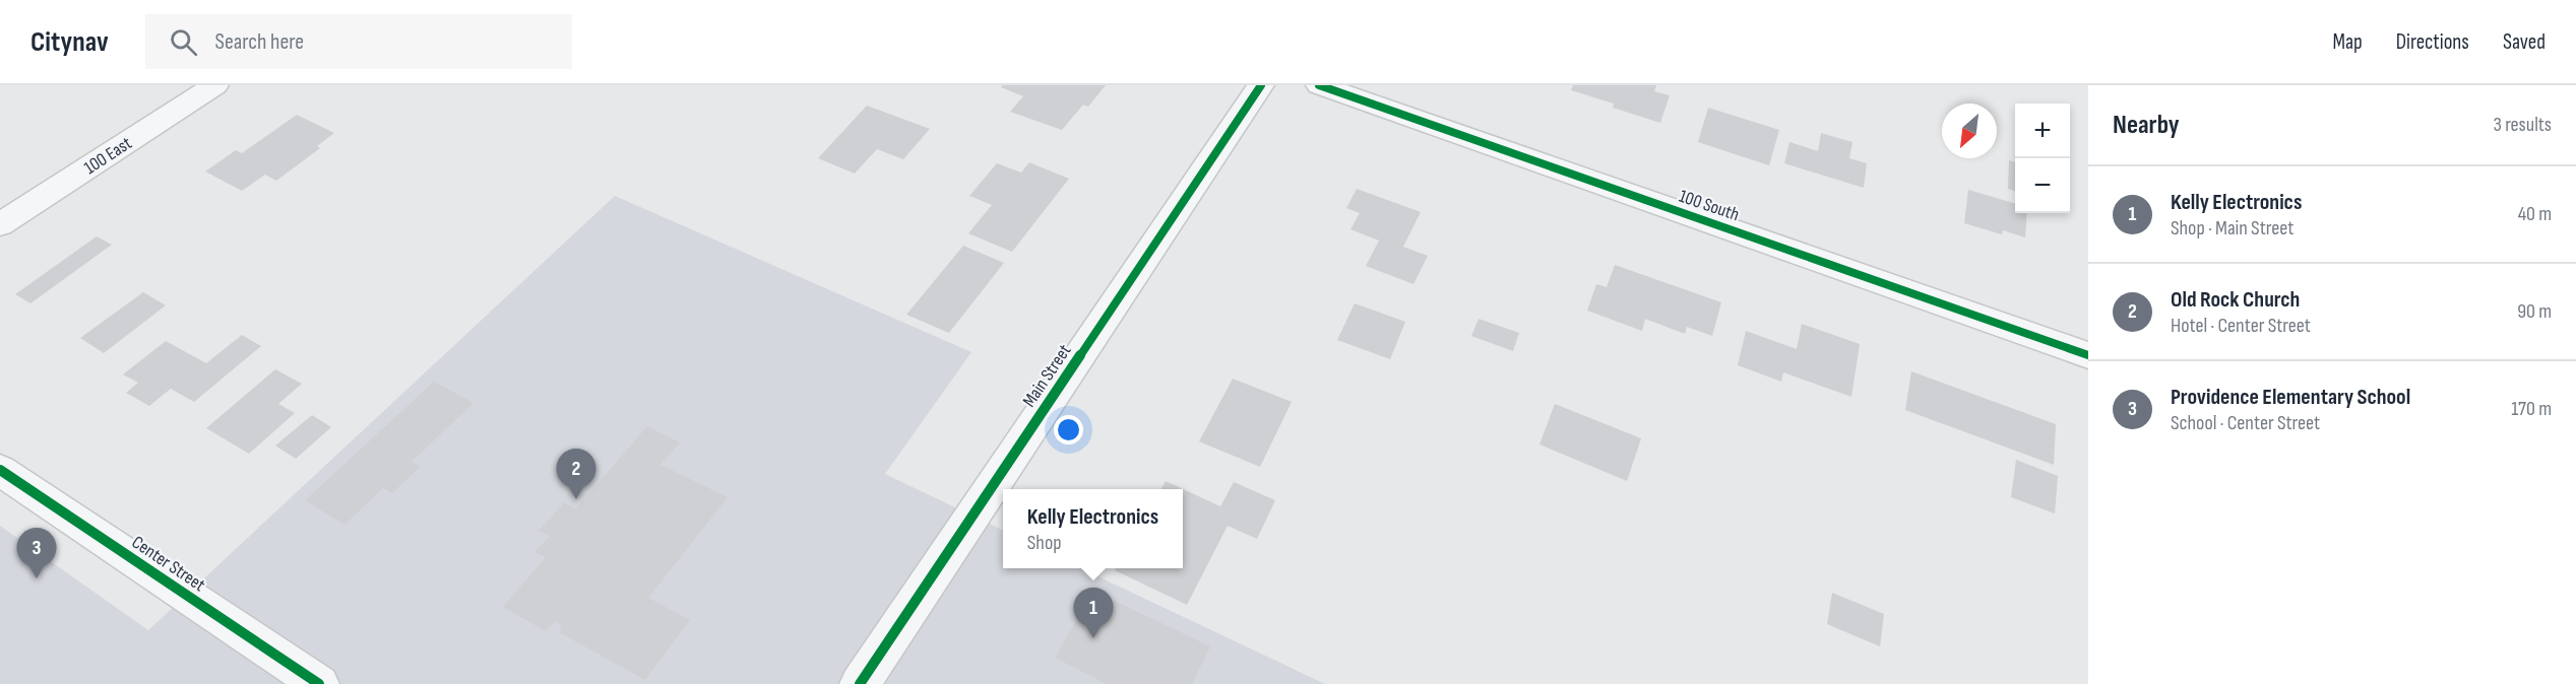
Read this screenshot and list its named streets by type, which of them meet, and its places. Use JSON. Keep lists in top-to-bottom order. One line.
{"streets":{"street":["100 East","100 South","Main Street","Center Street"]},"north":"bottom left","page":{"header":"Citynav","search":"Search here","nav":["Map","Directions","Saved"],"heading":["Nearby","3 results"],"map_buttons":["+","−"],"list":[{"mark":"1","name":"Kelly Electronics","note":"Shop · Main Street","value":"40 m"},{"mark":"2","name":"Old Rock Church","note":"Hotel · Center Street","value":"90 m"},{"mark":"3","name":"Providence Elementary School","note":"School · Center Street","value":"170 m"}],"pins":["2","3","1"],"popup":["Kelly Electronics","Shop"]}}
